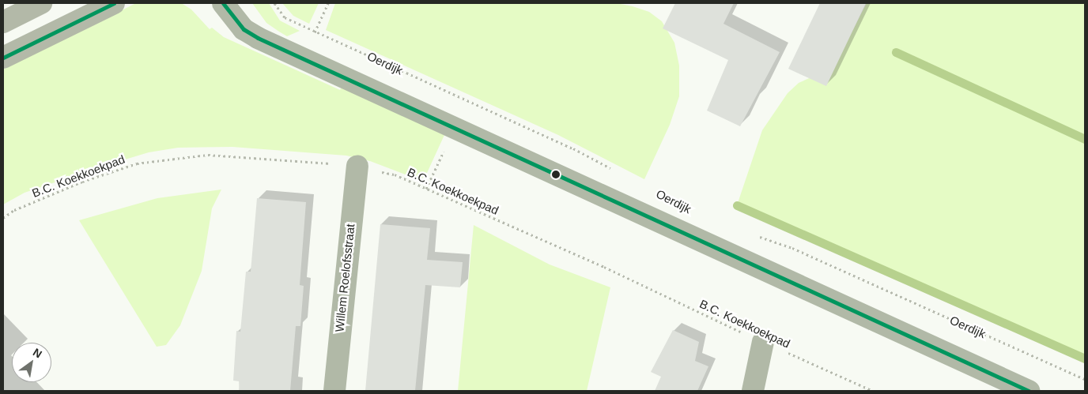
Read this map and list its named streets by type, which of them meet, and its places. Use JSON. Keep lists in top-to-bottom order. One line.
{"streets":{"street":["Oerdijk","Willem Roelofsstraat"],"path":["B.C. Koekkoekpad"]},"crossings":[["B.C. Koekkoekpad","Willem Roelofsstraat"]],"north":"top right"}
